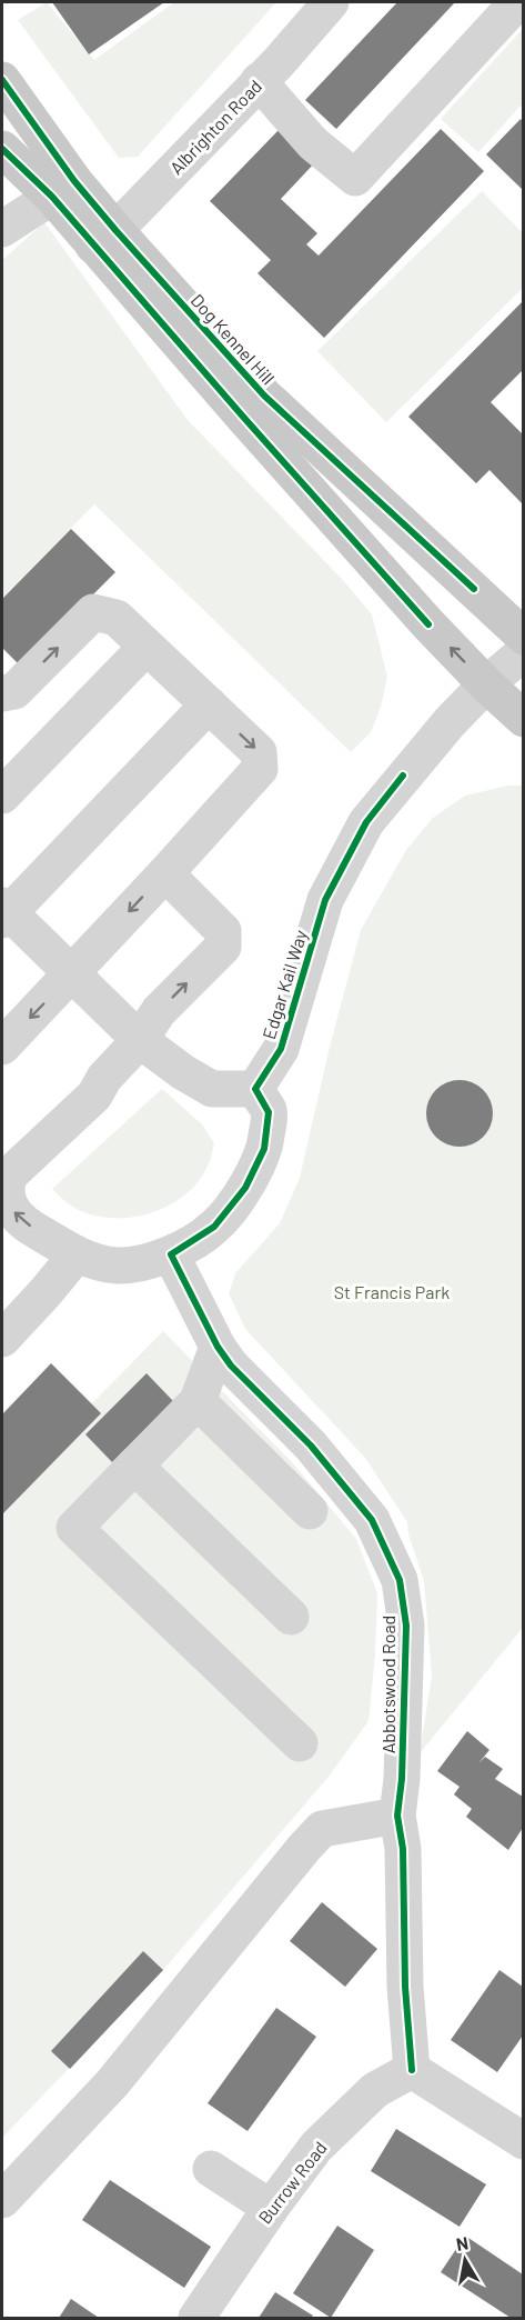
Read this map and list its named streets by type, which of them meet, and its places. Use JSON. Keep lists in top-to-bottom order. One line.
{"streets":{"main road":["Dog Kennel Hill"],"street":["Albrighton Road","Edgar Kail Way","Abbotswood Road","Burrow Road"]},"crossings":[["Albrighton Road","Dog Kennel Hill"],["Dog Kennel Hill","Edgar Kail Way"],["Abbotswood Road","Burrow Road"]],"parks":["St Francis Park"],"north":"top"}
